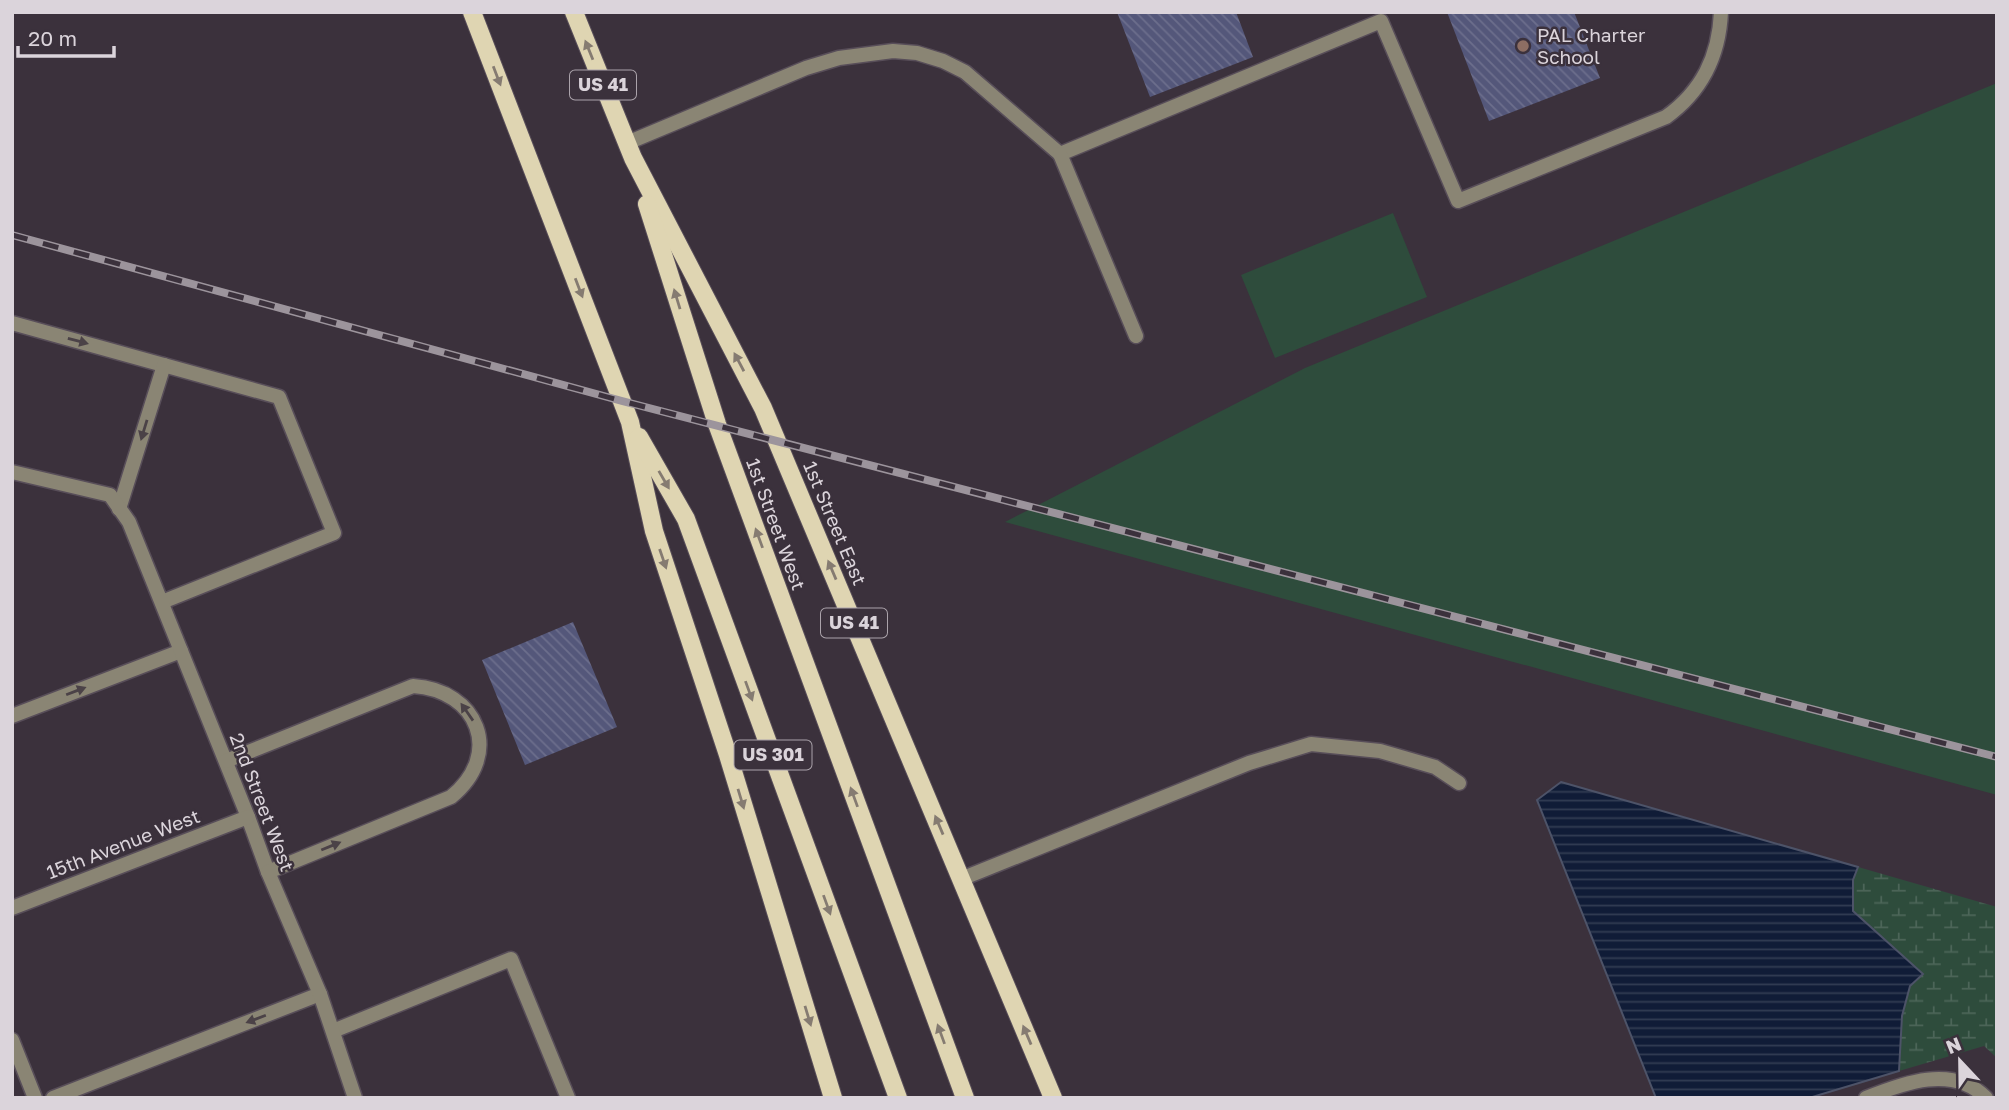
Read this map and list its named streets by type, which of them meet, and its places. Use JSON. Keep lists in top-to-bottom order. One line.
{"streets":{"main road":["US 41","1st Street East","1st Street West","US 301"],"street":["2nd Street West","15th Avenue West"]},"crossings":[["1st Street East","1st Street West"],["2nd Street West","15th Avenue West"]],"places":["PAL Charter School"],"scale_bar":"20 m","north":"top"}
